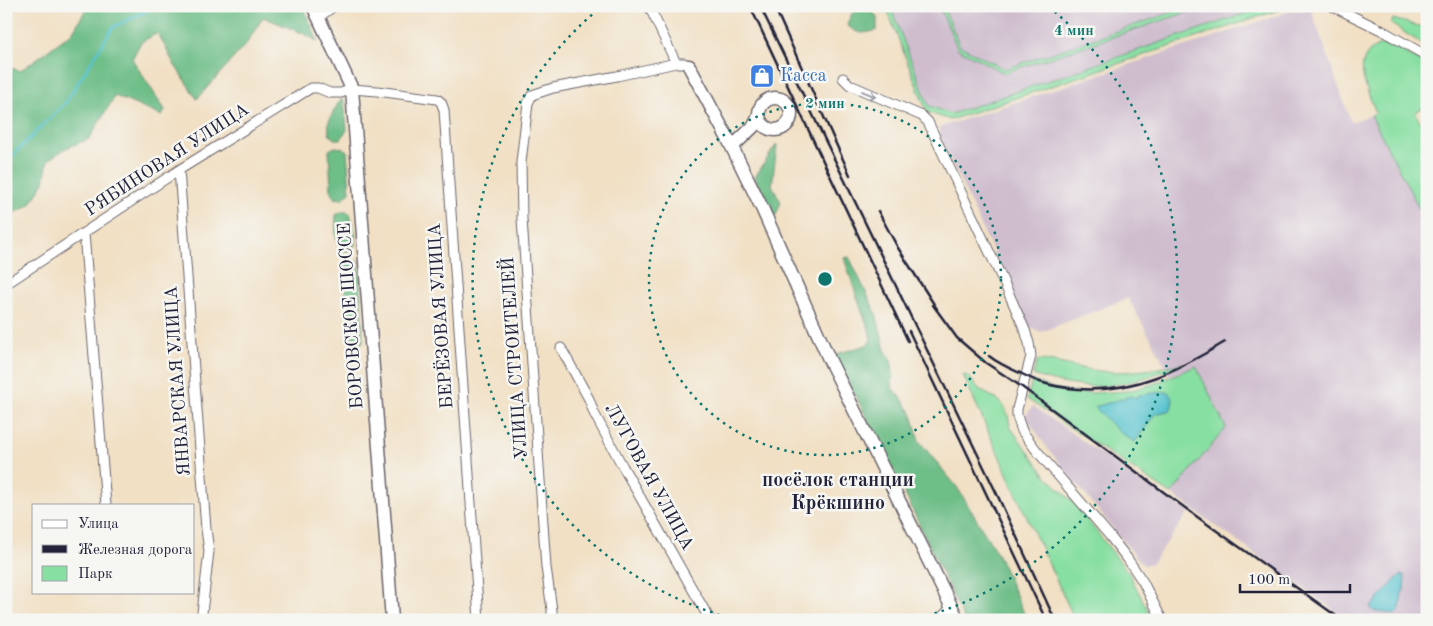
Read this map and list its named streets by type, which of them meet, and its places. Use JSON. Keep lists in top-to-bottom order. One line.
{"streets":{"street":["РЯБИНОВАЯ УЛИЦА","БОРОВСКОЕ ШОССЕ","БЕРЁЗОВАЯ УЛИЦА","УЛИЦА СТРОИТЕЛЕЙ","ЯНВАРСКАЯ УЛИЦА","ЛУГОВАЯ УЛИЦА"]},"crossings":[["РЯБИНОВАЯ УЛИЦА","БОРОВСКОЕ ШОССЕ"],["РЯБИНОВАЯ УЛИЦА","БЕРЁЗОВАЯ УЛИЦА"],["РЯБИНОВАЯ УЛИЦА","ЯНВАРСКАЯ УЛИЦА"],["БОРОВСКОЕ ШОССЕ","БЕРЁЗОВАЯ УЛИЦА"]],"districts":["посёлок станции Крёкшино"],"places":{"shop":["Касса"]},"legend":["Улица","Железная дорога","Парк"],"scale_bar":"100 m","rings":["4 мин","2 мин"]}
